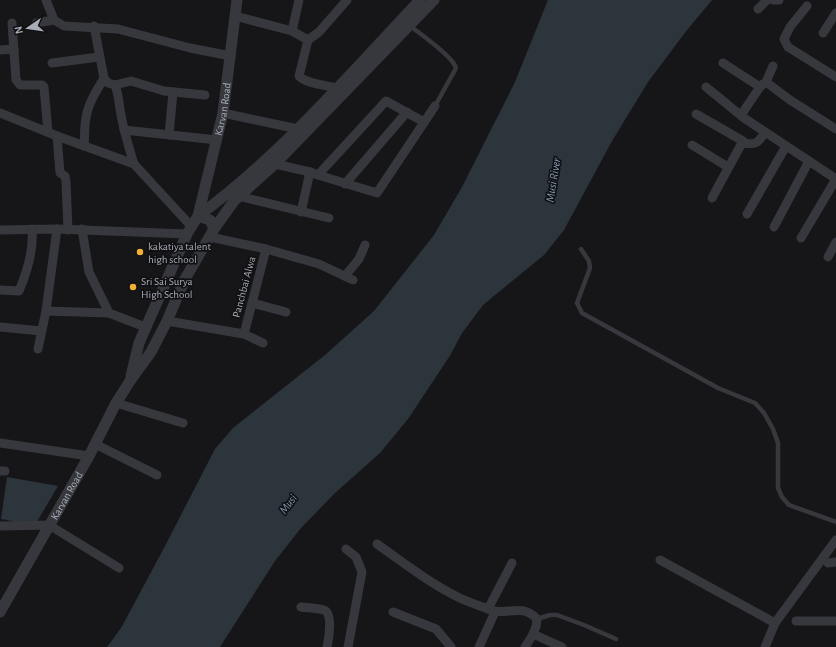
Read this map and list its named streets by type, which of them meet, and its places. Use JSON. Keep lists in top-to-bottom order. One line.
{"streets":{"street":["Karvan Road","Panchbai Alwa"]},"crossings":[["Karvan Road","Panchbai Alwa"]],"water":["Musi River","Musi"],"places":["kakatiya talent high school","Sri Sai Surya High School"],"north":"left"}
